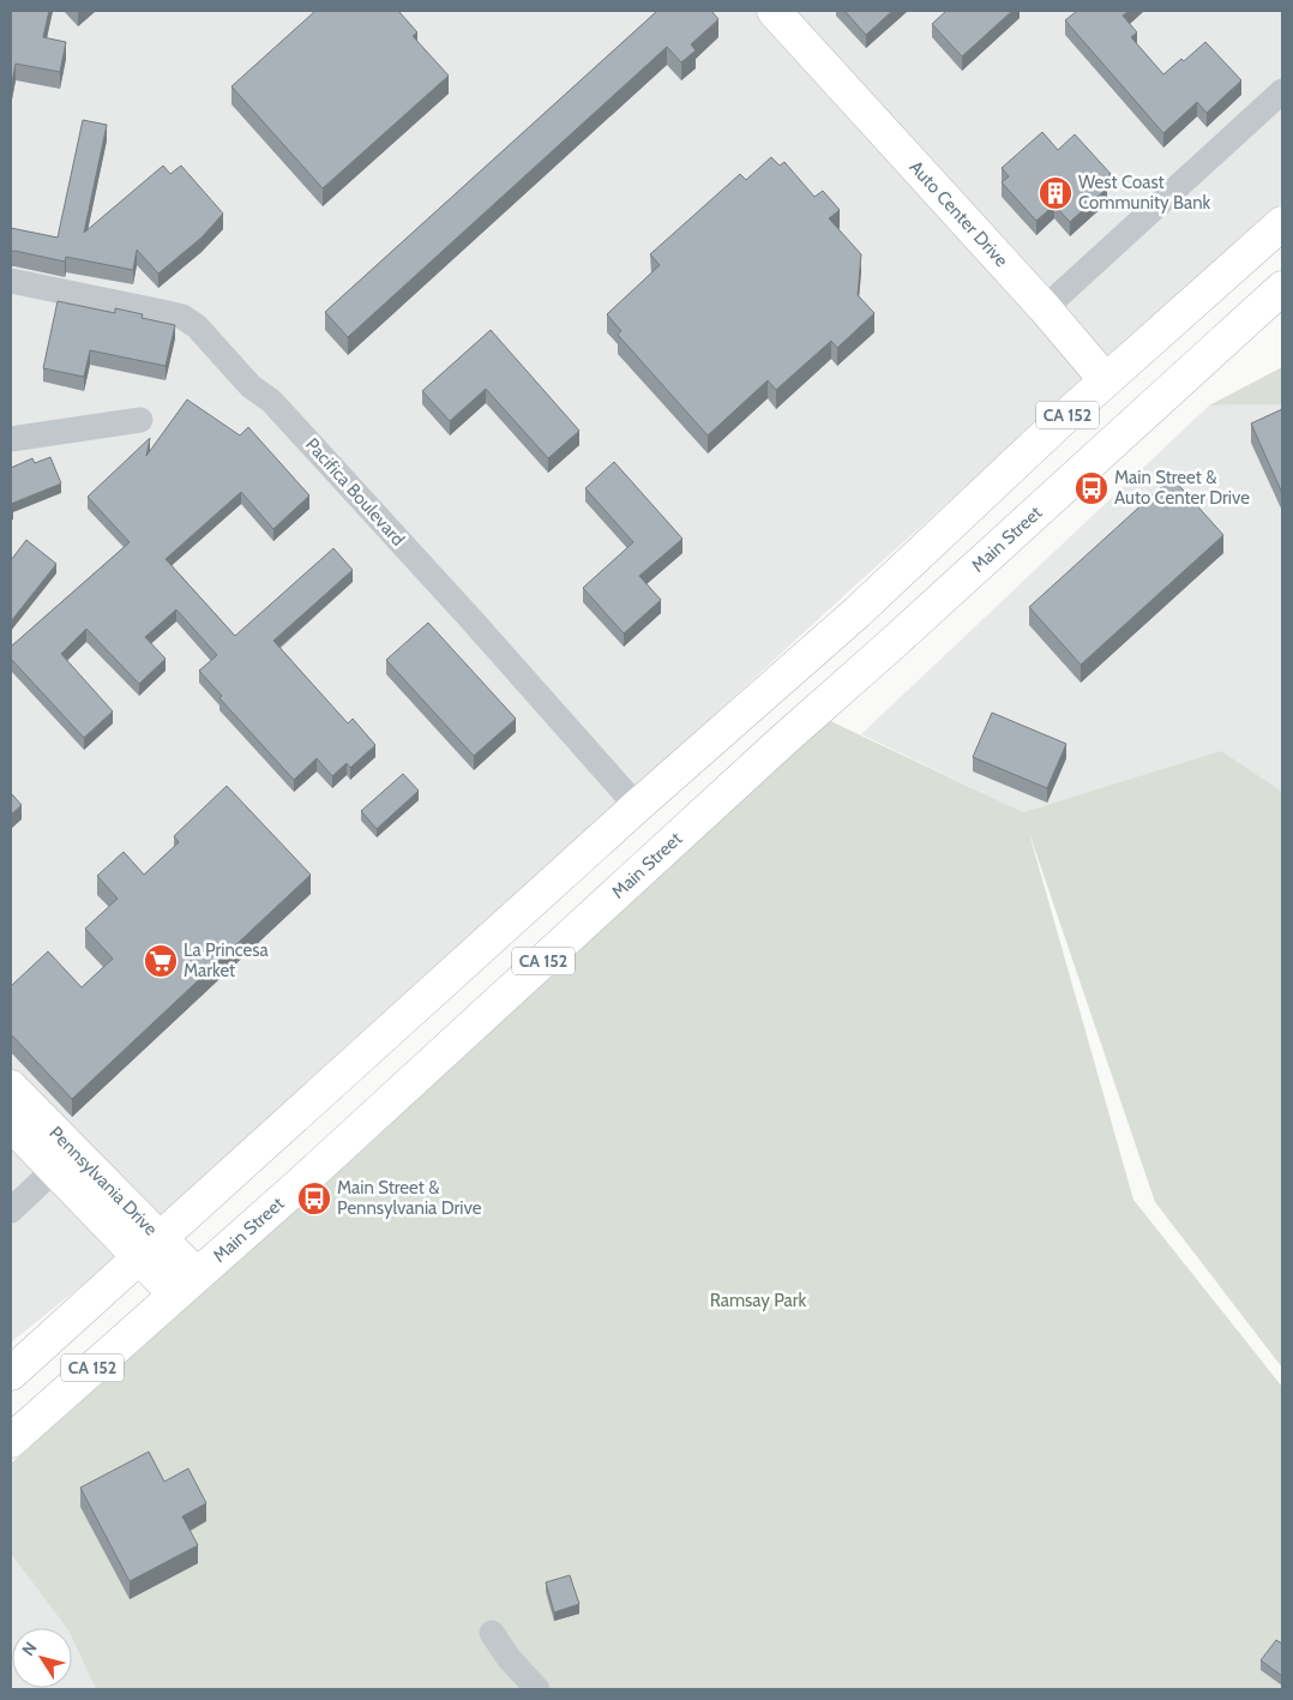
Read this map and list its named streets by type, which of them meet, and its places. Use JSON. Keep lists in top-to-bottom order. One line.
{"streets":{"main road":["Auto Center Drive","CA 152","Main Street","Pennsylvania Drive"],"street":["Pacifica Boulevard"]},"crossings":[["Auto Center Drive","CA 152"],["Auto Center Drive","Main Street"],["CA 152","Pacifica Boulevard"],["CA 152","Pennsylvania Drive"],["Main Street","Pennsylvania Drive"]],"parks":["Ramsay Park"],"places":{"building":["West Coast Community Bank"],"bus stop":["Main Street & Auto Center Drive","Main Street & Pennsylvania Drive"],"supermarket":["La Princesa Market"]},"north":"top left"}
